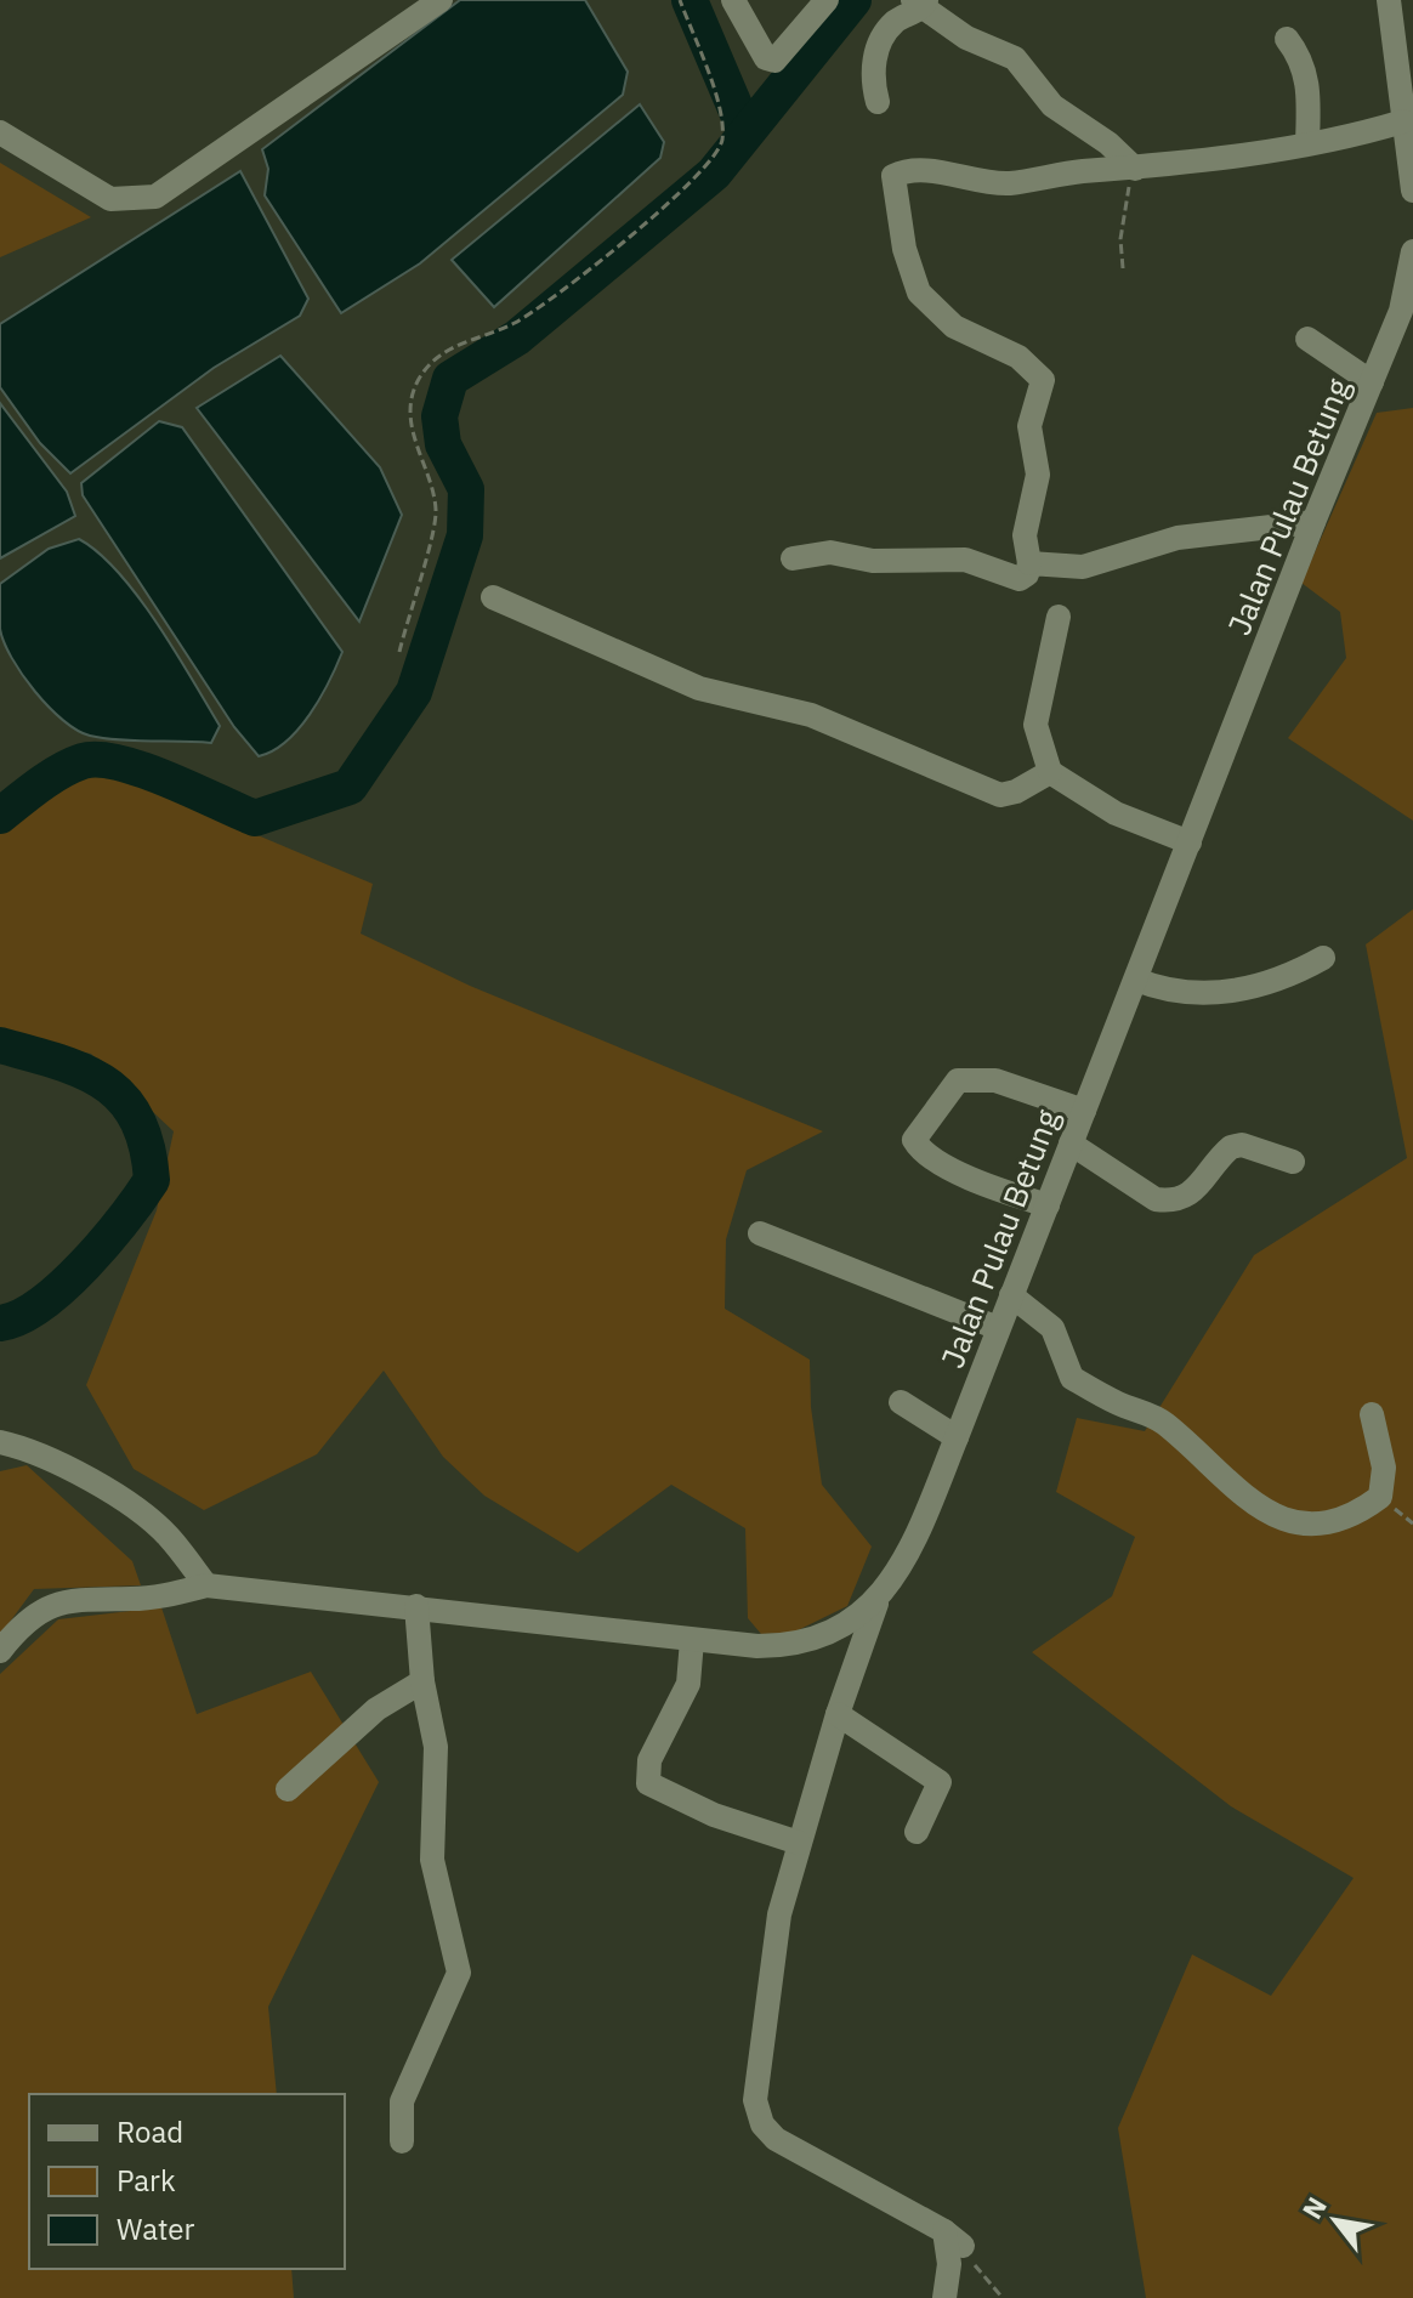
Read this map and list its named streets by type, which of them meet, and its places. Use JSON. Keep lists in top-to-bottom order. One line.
{"streets":{"street":["Jalan Pulau Betung"]},"legend":["Road","Park","Water"],"north":"top left"}
